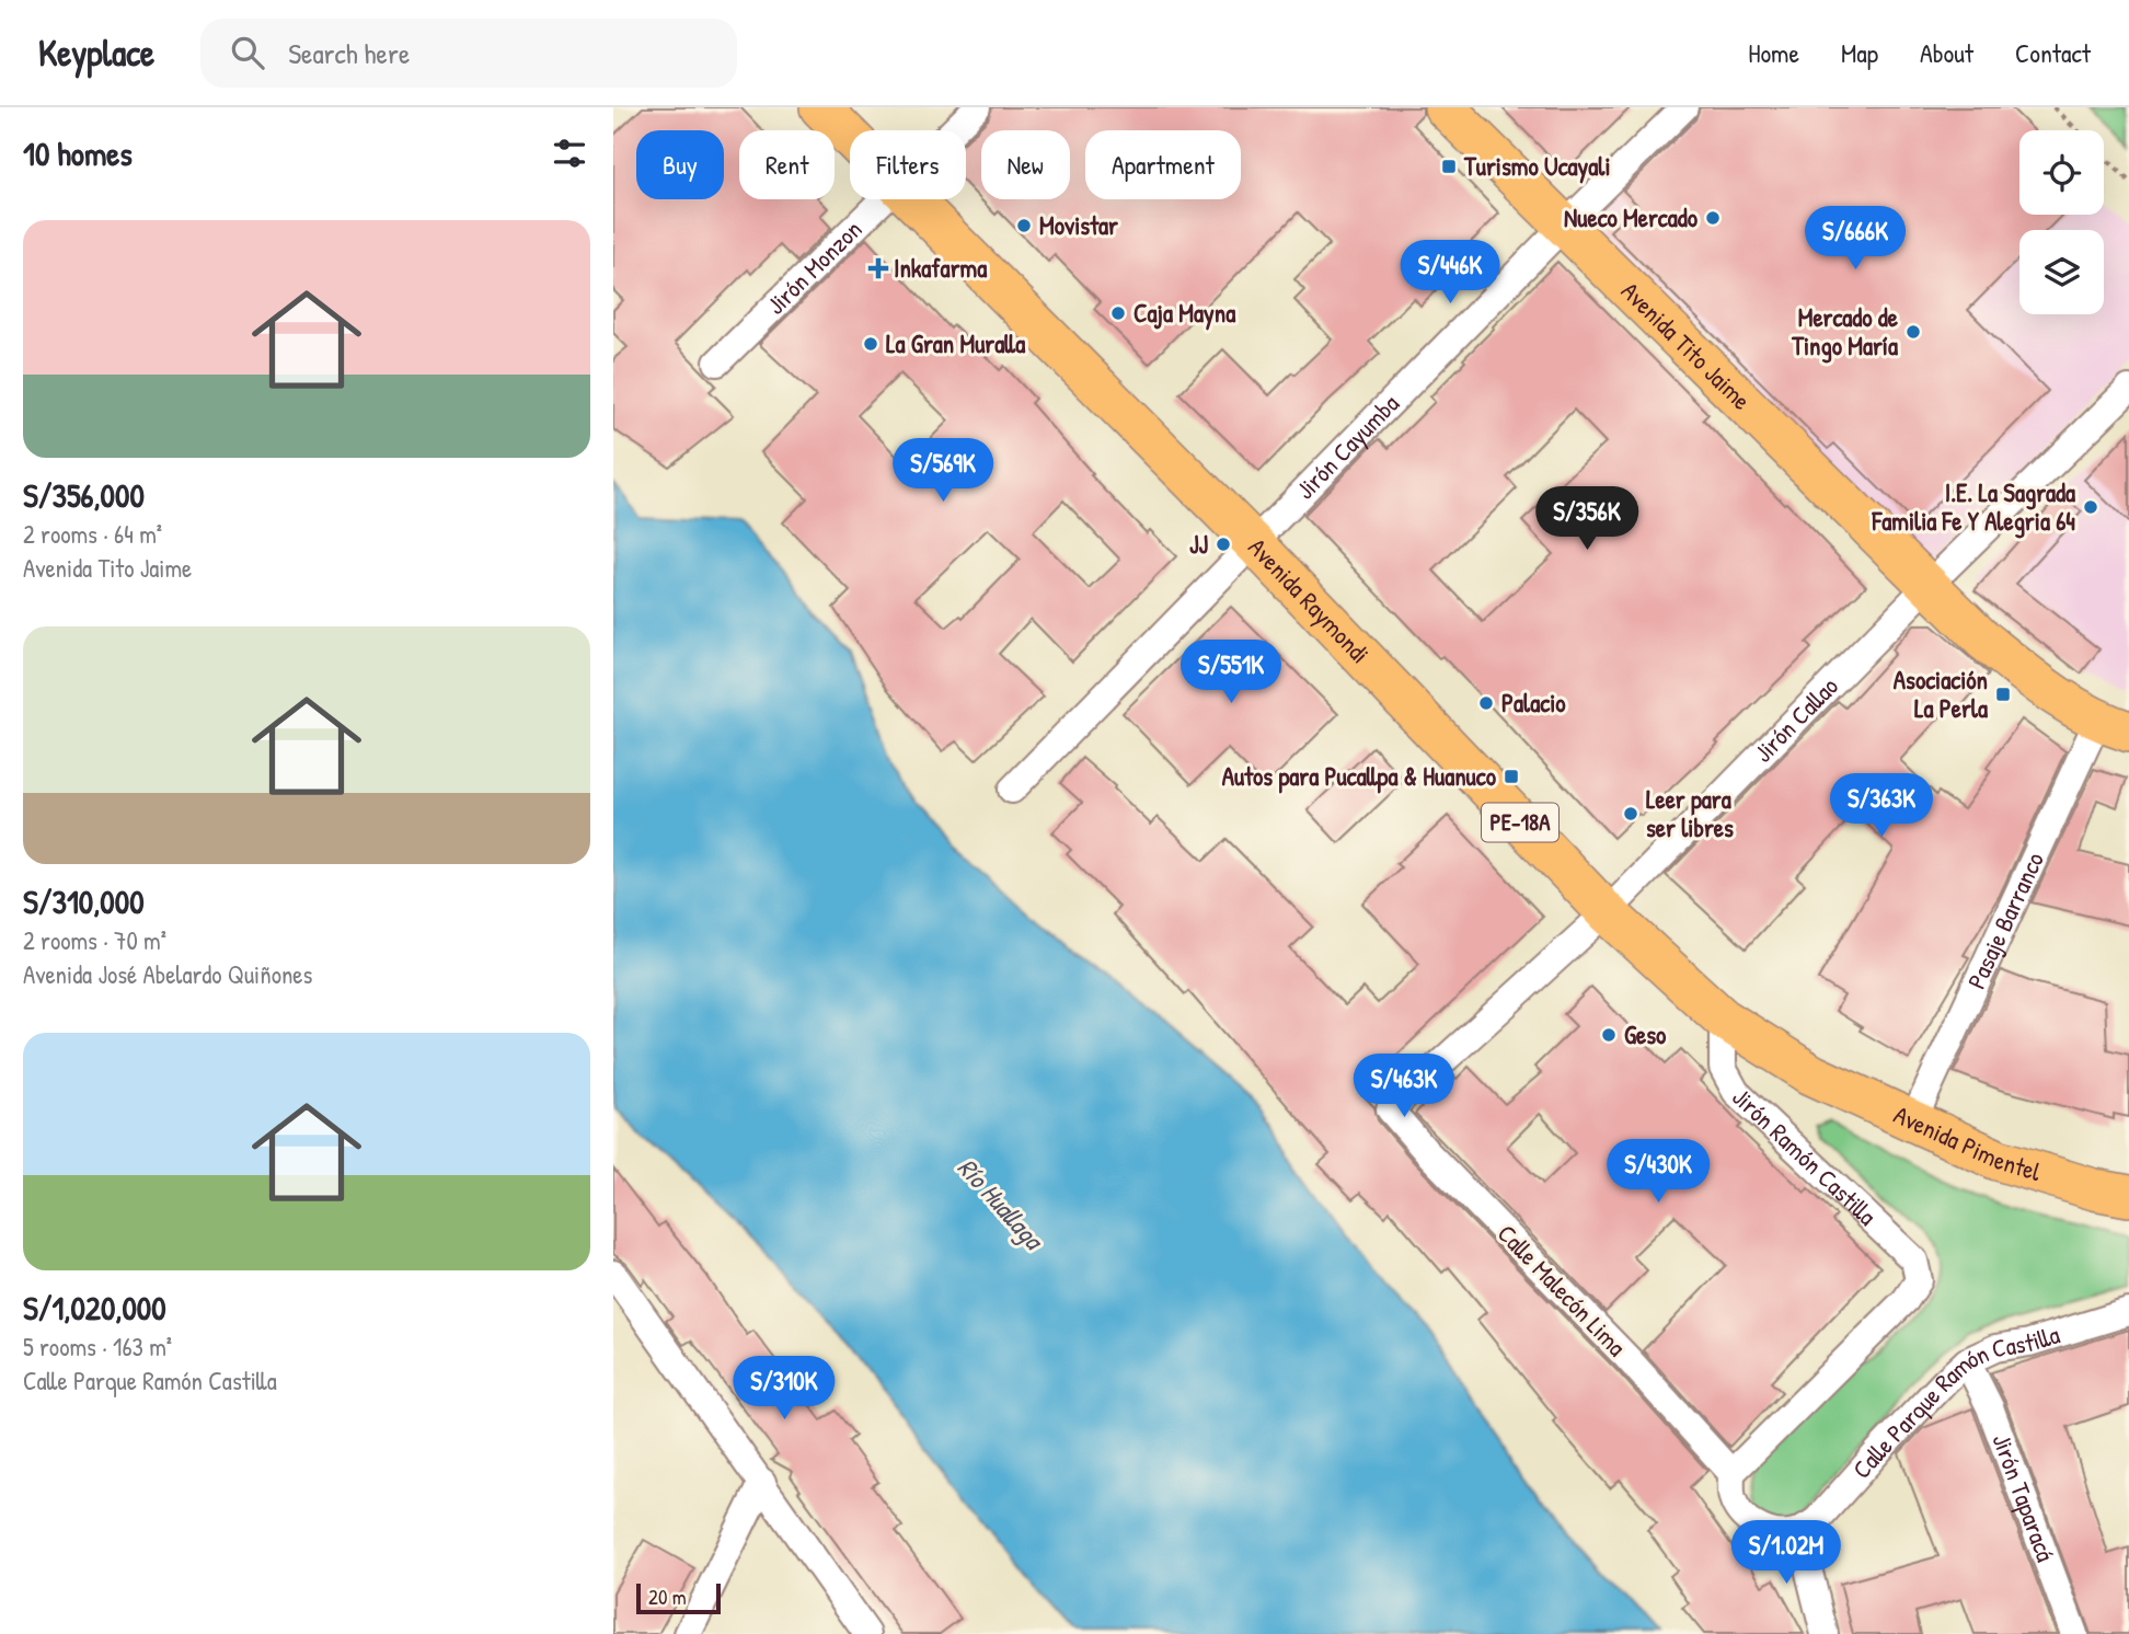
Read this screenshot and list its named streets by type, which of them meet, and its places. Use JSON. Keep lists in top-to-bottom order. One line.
{"streets":{"highway":["Avenida Tito Jaime","Avenida Raymondi","PE-18A","Avenida Pimentel"],"street":["Jirón Monzon","Jirón Cayumba","Jirón Callao","Pasaje Barranco","Jirón Ramón Castilla","Calle Malecón Lima","Calle Parque Ramón Castilla","Jirón Taparacá"]},"crossings":[["Avenida Tito Jaime","Jirón Cayumba"],["Avenida Tito Jaime","Jirón Callao"],["Avenida Tito Jaime","Pasaje Barranco"],["Jirón Cayumba","Avenida Raymondi"],["Avenida Raymondi","Jirón Callao"],["Avenida Raymondi","Avenida Pimentel"],["Avenida Raymondi","Jirón Ramón Castilla"],["Jirón Callao","Calle Malecón Lima"],["Pasaje Barranco","Avenida Pimentel"],["Jirón Ramón Castilla","Calle Malecón Lima"],["Calle Parque Ramón Castilla","Jirón Taparacá"]],"water":["Río Huallaga"],"places":{"transit":["Turismo Ucayali","Asociación La Perla","Autos para Pucallpa & Huanuco"],"other":["Nueco Mercado","Movistar","Caja Mayna","Mercado de Tingo María","La Gran Muralla","I.E. La Sagrada Familia Fe Y Alegria 64","JJ","Palacio","Leer para ser libres","Geso"],"health":["Inkafarma"]},"scale_bar":"20 m","page":{"header":"Keyplace","search":"Search here","nav":["Home","Map","About","Contact"],"heading":"10 homes","chip":["Buy","Rent","Filters","New","Apartment"],"list":[{"name":"S/356,000","note":"2 rooms · 64 m² · Avenida Tito Jaime"},{"name":"S/310,000","note":"2 rooms · 70 m² · Avenida José Abelardo Quiñones"},{"name":"S/1,020,000","note":"5 rooms · 163 m² · Calle Parque Ramón Castilla"}],"price":["S/666K","S/446K","S/569K","S/356K","S/551K","S/363K","S/463K","S/430K","S/310K","S/1.02M"],"scale":"20 m"}}
